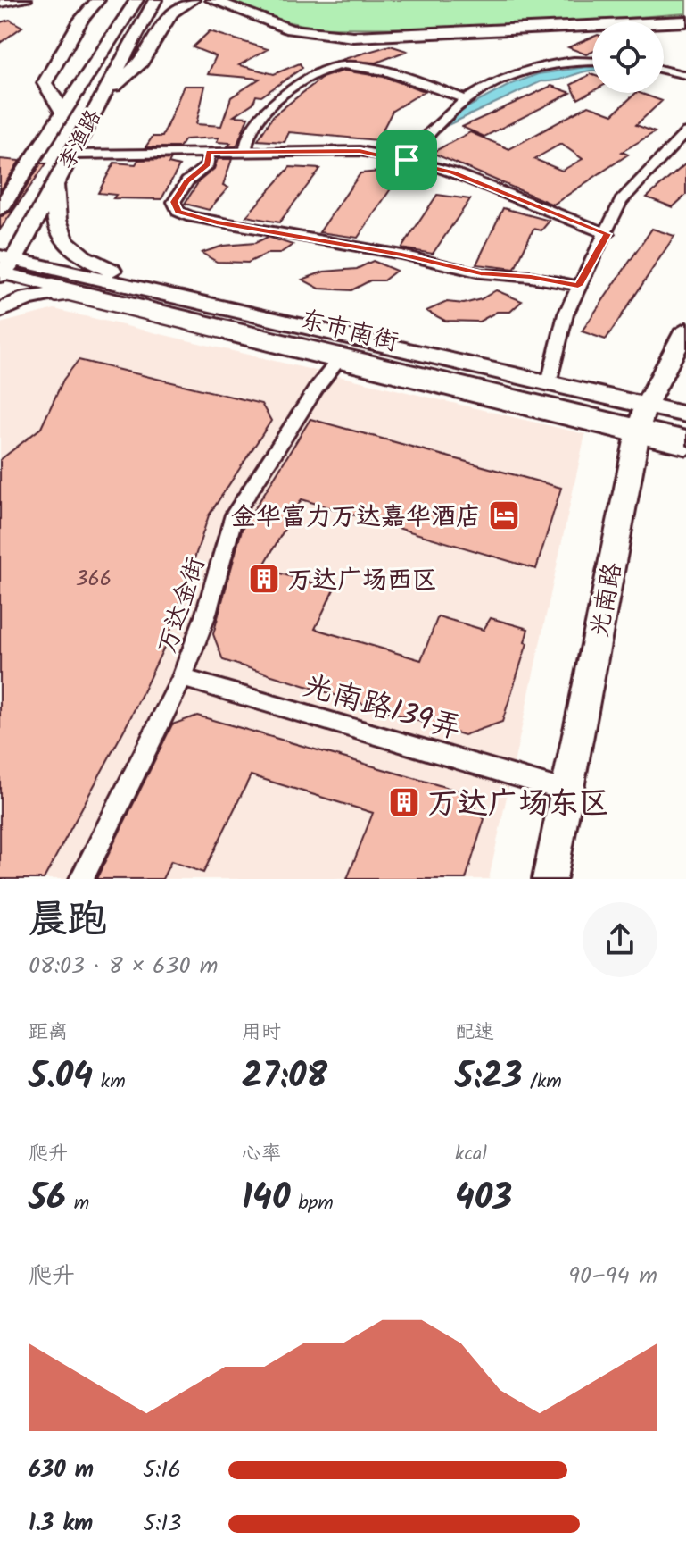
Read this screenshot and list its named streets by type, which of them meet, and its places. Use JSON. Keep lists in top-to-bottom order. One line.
{"streets":{"main road":["李渔路","东市南街","光南路"],"street":["万达金街","光南路139弄"]},"crossings":[["李渔路","东市南街"],["东市南街","光南路"],["东市南街","万达金街"],["光南路","光南路139弄"],["万达金街","光南路139弄"]],"places":{"hotel":["金华富力万达嘉华酒店"],"building":["万达广场西区","万达广场东区"]},"house_numbers":["366"],"page":{"heading":["晨跑","08:03 · 8 × 630 m"],"stats":[["距离","5.04 km"],["用时","27:08"],["配速","5:23 /km"],["爬升","56 m"],["心率","140 bpm"],["kcal","403"]],"chart":["爬升","90–94 m"],"list":[{"name":"630 m","note":"5:16"},{"name":"1.3 km","note":"5:13"}]}}
